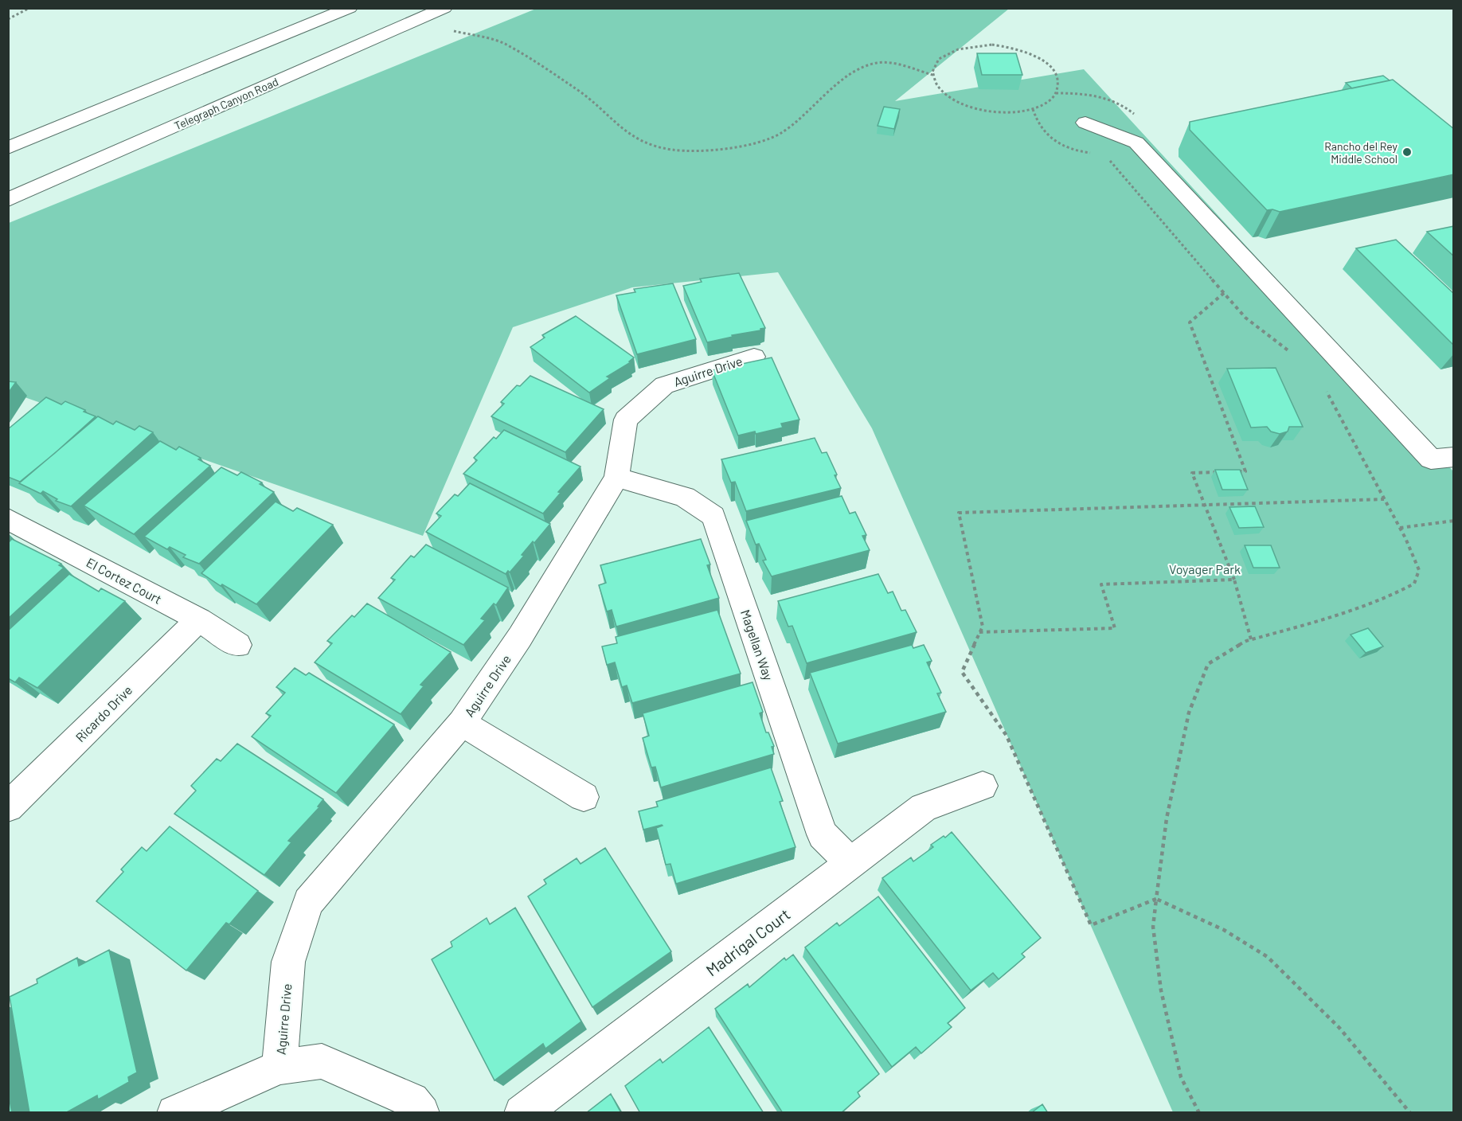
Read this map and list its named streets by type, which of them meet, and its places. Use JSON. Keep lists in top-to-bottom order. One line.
{"streets":{"street":["Telegraph Canyon Road","Aguirre Drive","El Cortez Court","Magellan Way","Ricardo Drive","Madrigal Court"]},"crossings":[["Aguirre Drive","Magellan Way"],["El Cortez Court","Ricardo Drive"],["Magellan Way","Madrigal Court"]],"parks":["Voyager Park"],"places":["Rancho del Rey Middle School"]}
